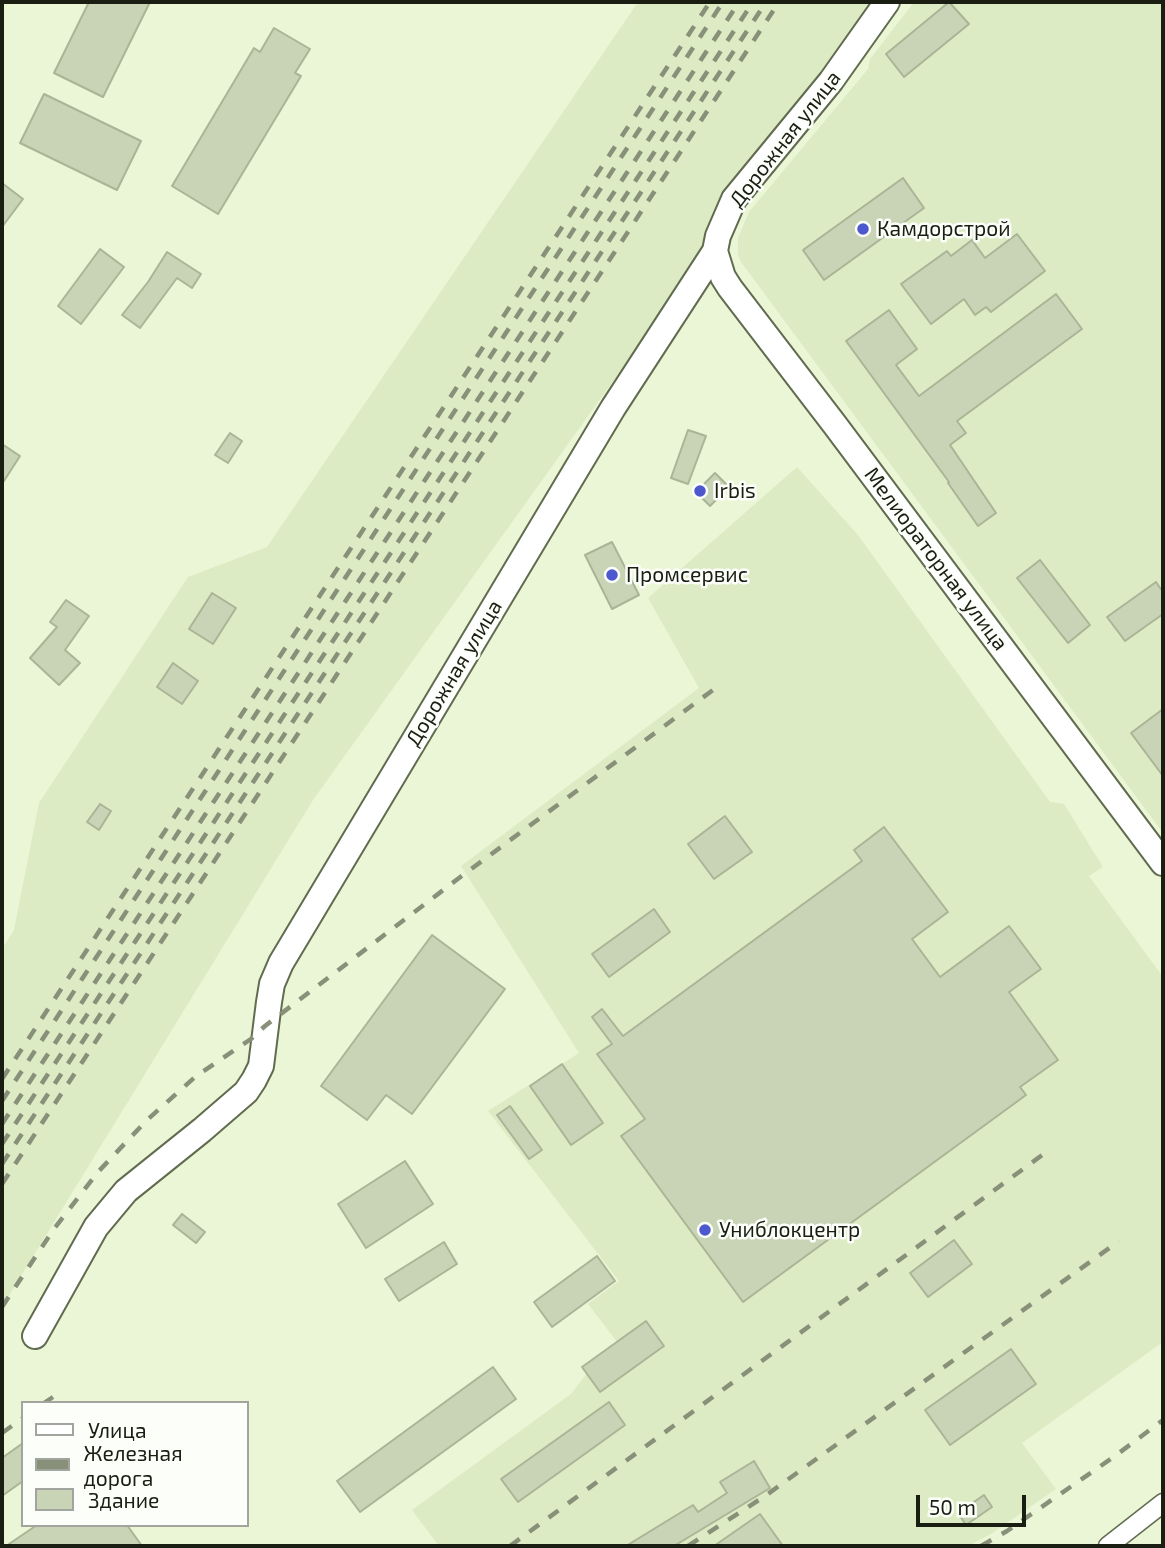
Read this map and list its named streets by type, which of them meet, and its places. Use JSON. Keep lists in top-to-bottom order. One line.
{"streets":{"street":["Дорожная улица","Мелиораторная улица"]},"crossings":[["Дорожная улица","Мелиораторная улица"]],"places":["Камдорстрой","Irbis","Промсервис","Униблокцентр"],"legend":["Улица","Железная дорога","Здание"],"scale_bar":"50 m"}
